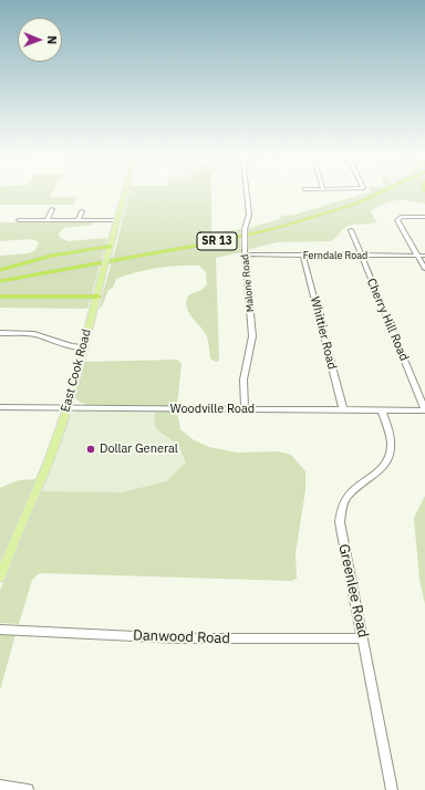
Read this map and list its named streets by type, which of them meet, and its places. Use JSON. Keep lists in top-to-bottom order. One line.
{"streets":{"highway":["SR 13"],"main road":["East Cook Road"],"street":["Ferndale Road","Malone Road","Cherry Hill Road","Whittier Road","Woodville Road","Greenlee Road","Danwood Road"]},"crossings":[["Ferndale Road","Malone Road"],["Ferndale Road","Cherry Hill Road"],["Ferndale Road","Whittier Road"],["Malone Road","Woodville Road"],["Cherry Hill Road","Woodville Road"],["Whittier Road","Woodville Road"],["East Cook Road","Woodville Road"],["Woodville Road","Greenlee Road"],["Greenlee Road","Danwood Road"]],"places":["Dollar General"],"north":"right"}
